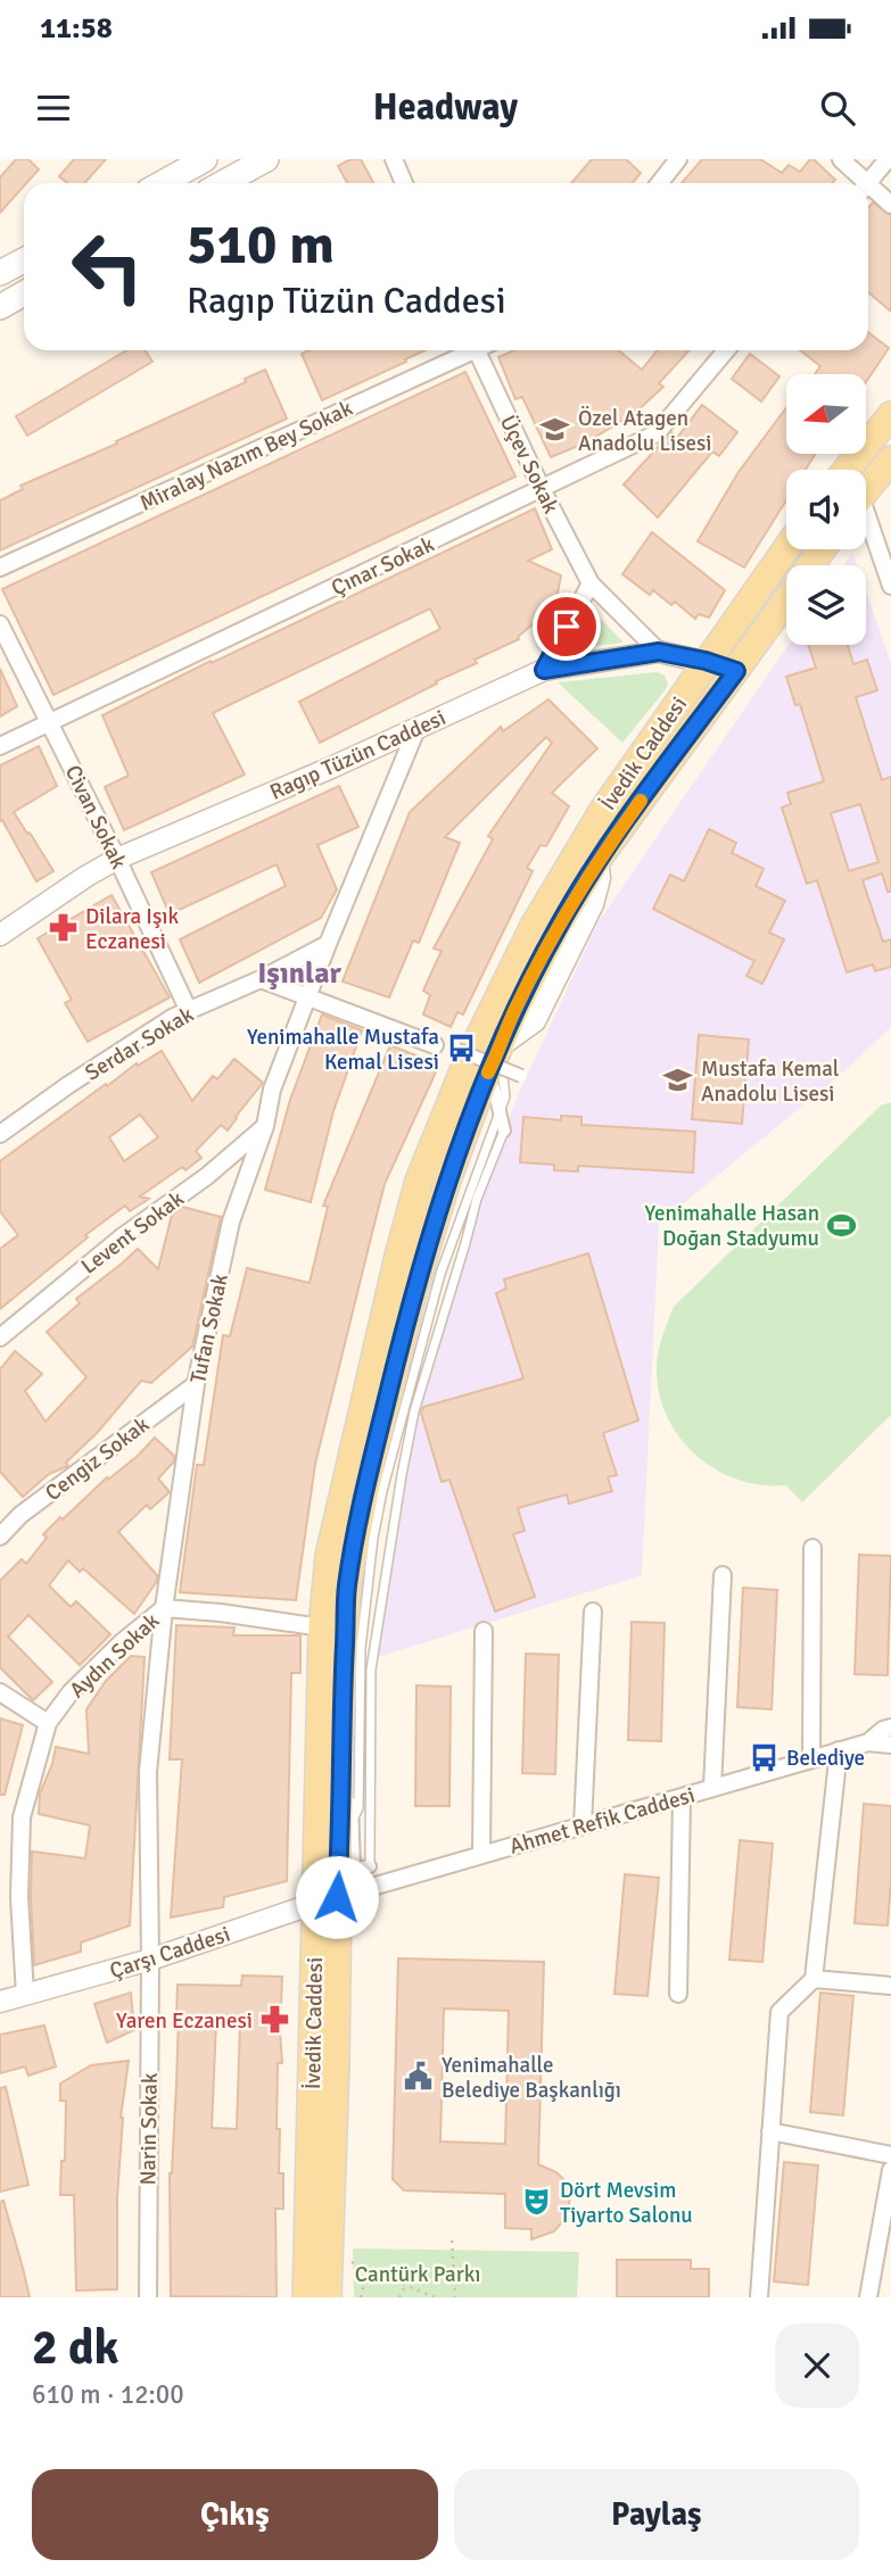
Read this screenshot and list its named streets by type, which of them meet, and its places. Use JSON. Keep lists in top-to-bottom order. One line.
{"streets":{"main road":["İvedik Caddesi"],"street":["Miralay Nazım Bey Sokak","Üçev Sokak","Çınar Sokak","Ragıp Tüzün Caddesi","Civan Sokak","Serdar Sokak","Levent Sokak","Tufan Sokak","Cengiz Sokak","Aydın Sokak","Ahmet Refik Caddesi","Çarşı Caddesi","Narin Sokak"]},"crossings":[["Üçev Sokak","Çınar Sokak"],["Üçev Sokak","Ragıp Tüzün Caddesi"],["Çınar Sokak","Civan Sokak"],["İvedik Caddesi","Ragıp Tüzün Caddesi"],["İvedik Caddesi","Aydın Sokak"],["İvedik Caddesi","Ahmet Refik Caddesi"],["İvedik Caddesi","Çarşı Caddesi"],["Ragıp Tüzün Caddesi","Civan Sokak"],["Ragıp Tüzün Caddesi","Tufan Sokak"],["Civan Sokak","Serdar Sokak"],["Serdar Sokak","Tufan Sokak"],["Levent Sokak","Tufan Sokak"],["Tufan Sokak","Cengiz Sokak"],["Tufan Sokak","Aydın Sokak"],["Tufan Sokak","Çarşı Caddesi"],["Tufan Sokak","Narin Sokak"],["Aydın Sokak","Çarşı Caddesi"],["Ahmet Refik Caddesi","Çarşı Caddesi"],["Çarşı Caddesi","Narin Sokak"]],"districts":["Işınlar"],"parks":["Cantürk Parkı"],"places":{"school or university":["Özel Atagen Anadolu Lisesi","Mustafa Kemal Anadolu Lisesi"],"pharmacy":["Dilara Işık Eczanesi","Yaren Eczanesi"],"bus stop":["Yenimahalle Mustafa Kemal Lisesi","Belediye"],"sports":["Yenimahalle Hasan Doğan Stadyumu"],"public building":["Yenimahalle Belediye Başkanlığı"],"theatre":["Dört Mevsim Tiyarto Salonu"]},"north":"left","page":{"status":"11:58","header":"Headway","turn":["510 m","Ragıp Tüzün Caddesi"],"heading":["2 dk","610 m · 12:00"],"buttons":["Çıkış","Paylaş"]}}
